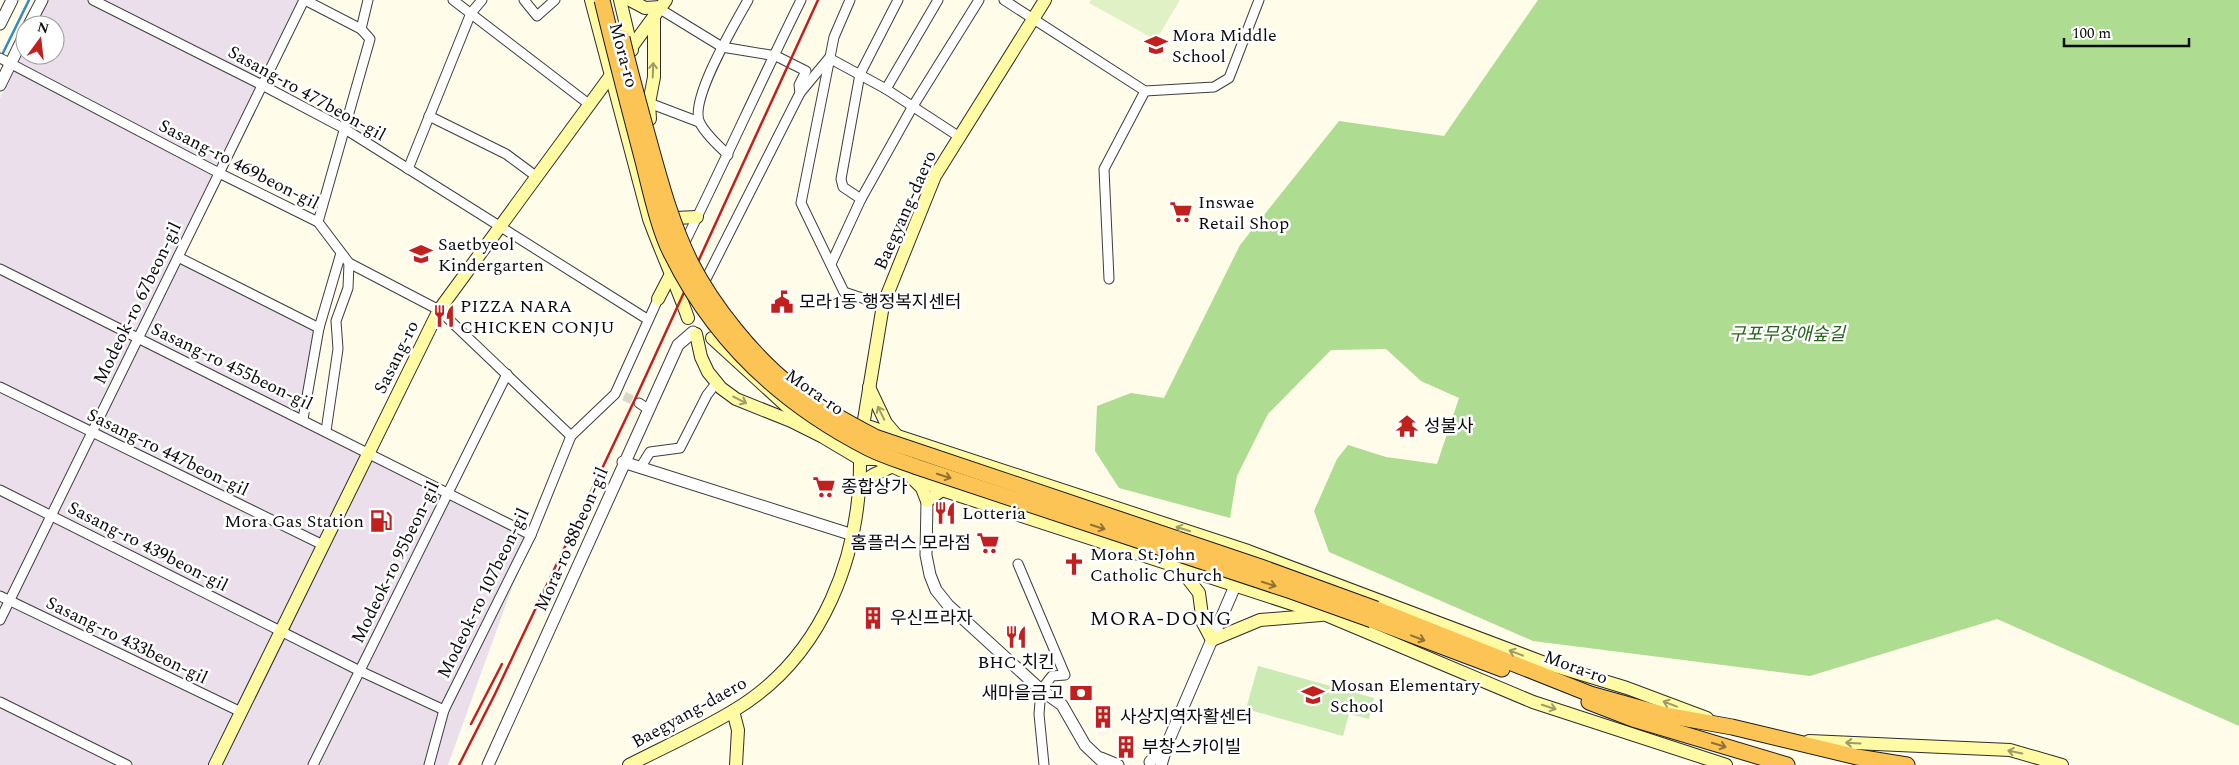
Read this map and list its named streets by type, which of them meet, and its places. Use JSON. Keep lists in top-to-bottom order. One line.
{"streets":{"highway":["Mora-ro"],"main road":["Baegyang-daero","Sasang-ro"],"street":["Sasang-ro 477beon-gil","Sasang-ro 469beon-gil","Modeok-ro 67beon-gil","Sasang-ro 455beon-gil","Sasang-ro 447beon-gil","Mora-ro 88beon-gil","Sasang-ro 439beon-gil","Modeok-ro 95beon-gil","Modeok-ro 107beon-gil","Sasang-ro 433beon-gil"]},"crossings":[["Mora-ro","Baegyang-daero"],["Mora-ro","Sasang-ro"],["Mora-ro","Mora-ro 88beon-gil"],["Sasang-ro 477beon-gil","Modeok-ro 67beon-gil"],["Sasang-ro 477beon-gil","Sasang-ro"],["Sasang-ro 469beon-gil","Modeok-ro 67beon-gil"],["Sasang-ro 469beon-gil","Sasang-ro"],["Sasang-ro 469beon-gil","Modeok-ro 95beon-gil"],["Sasang-ro 469beon-gil","Modeok-ro 107beon-gil"],["Modeok-ro 67beon-gil","Sasang-ro 455beon-gil"],["Modeok-ro 67beon-gil","Sasang-ro 447beon-gil"],["Modeok-ro 67beon-gil","Sasang-ro 439beon-gil"],["Modeok-ro 67beon-gil","Sasang-ro 433beon-gil"],["Sasang-ro","Sasang-ro 455beon-gil"],["Sasang-ro","Sasang-ro 447beon-gil"],["Sasang-ro","Sasang-ro 439beon-gil"],["Sasang-ro","Sasang-ro 433beon-gil"],["Sasang-ro 455beon-gil","Modeok-ro 95beon-gil"],["Sasang-ro 455beon-gil","Modeok-ro 107beon-gil"],["Sasang-ro 439beon-gil","Modeok-ro 95beon-gil"],["Sasang-ro 439beon-gil","Modeok-ro 107beon-gil"]],"districts":["MORA-DONG"],"parks":["구포무장애숲길"],"places":{"school or university":["Mora Middle School","Saetbyeol Kindergarten","Mosan Elementary School"],"supermarket":["Inswae Retail Shop","종합상가","홈플러스 모라점"],"public building":["모라1동 행정복지센터"],"restaurant":["PIZZA NARA CHICKEN CONJU","Lotteria","BHC 치킨"],"temple":["성불사"],"fuel station":["Mora Gas Station"],"church":["Mora St.John Catholic Church"],"building":["우신프라자","사상지역자활센터","부창스카이빌"],"bank":["새마을금고"]},"scale_bar":"100 m","north":"top"}
